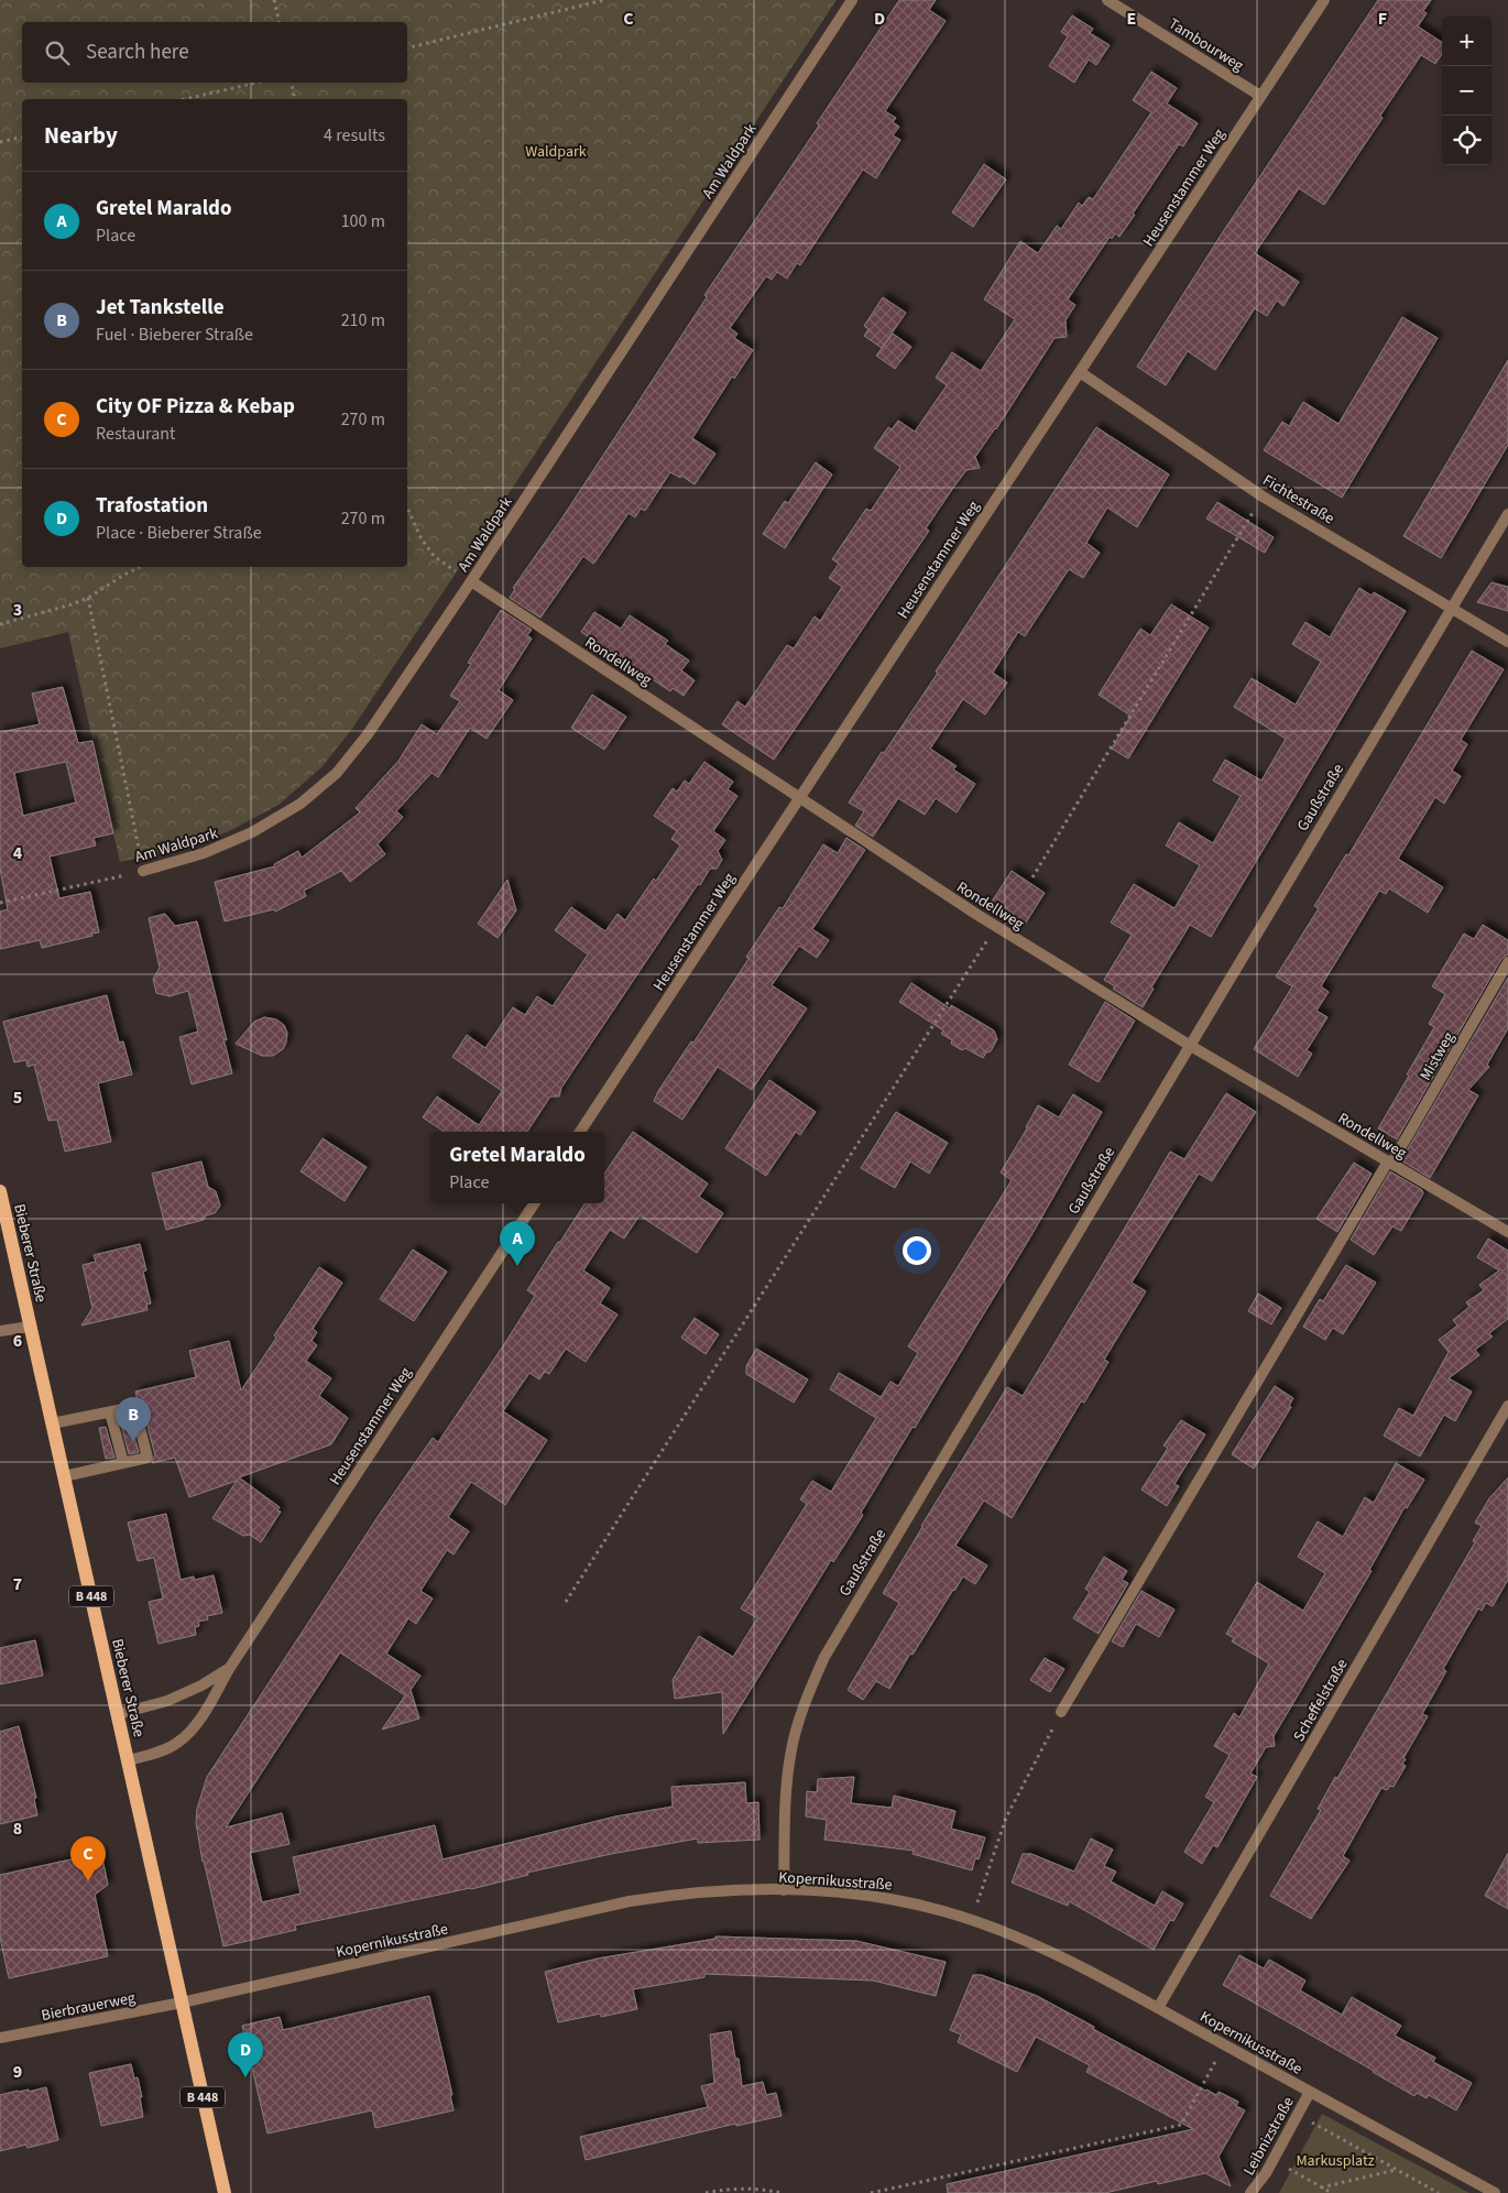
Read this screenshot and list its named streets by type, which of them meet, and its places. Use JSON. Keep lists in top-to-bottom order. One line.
{"streets":{"main road":["Bieberer Straße","B 448"],"street":["Tambourweg","Am Waldpark","Heusenstammer Weg","Fichtestraße","Rondellweg","Gaußstraße","Mistweg","Scheffelstraße","Kopernikusstraße","Bierbrauerweg","Leibnizstraße"]},"crossings":[["Tambourweg","Heusenstammer Weg"],["Am Waldpark","Rondellweg"],["Heusenstammer Weg","Fichtestraße"],["Heusenstammer Weg","Rondellweg"],["Heusenstammer Weg","Bieberer Straße"],["Fichtestraße","Gaußstraße"],["Rondellweg","Gaußstraße"],["Rondellweg","Mistweg"],["Gaußstraße","Kopernikusstraße"],["Bieberer Straße","Kopernikusstraße"],["Bieberer Straße","Bierbrauerweg"],["Scheffelstraße","Kopernikusstraße"],["Kopernikusstraße","Bierbrauerweg"],["Kopernikusstraße","Leibnizstraße"]],"parks":["Waldpark","Markusplatz"],"page":{"map_buttons":["+","−"],"search":"Search here","heading":["Nearby","4 results"],"list":[{"mark":"A","name":"Gretel Maraldo","note":"Place","value":"100 m"},{"mark":"B","name":"Jet Tankstelle","note":"Fuel · Bieberer Straße","value":"210 m"},{"mark":"C","name":"City OF Pizza & Kebap","note":"Restaurant","value":"270 m"},{"mark":"D","name":"Trafostation","note":"Place · Bieberer Straße","value":"270 m"}],"popup":["Gretel Maraldo","Place"],"pins":["A","B","C","D"]},"grid":{"columns":["C","D","E","F"],"rows":["3","4","5","6","7","8","9"]}}
